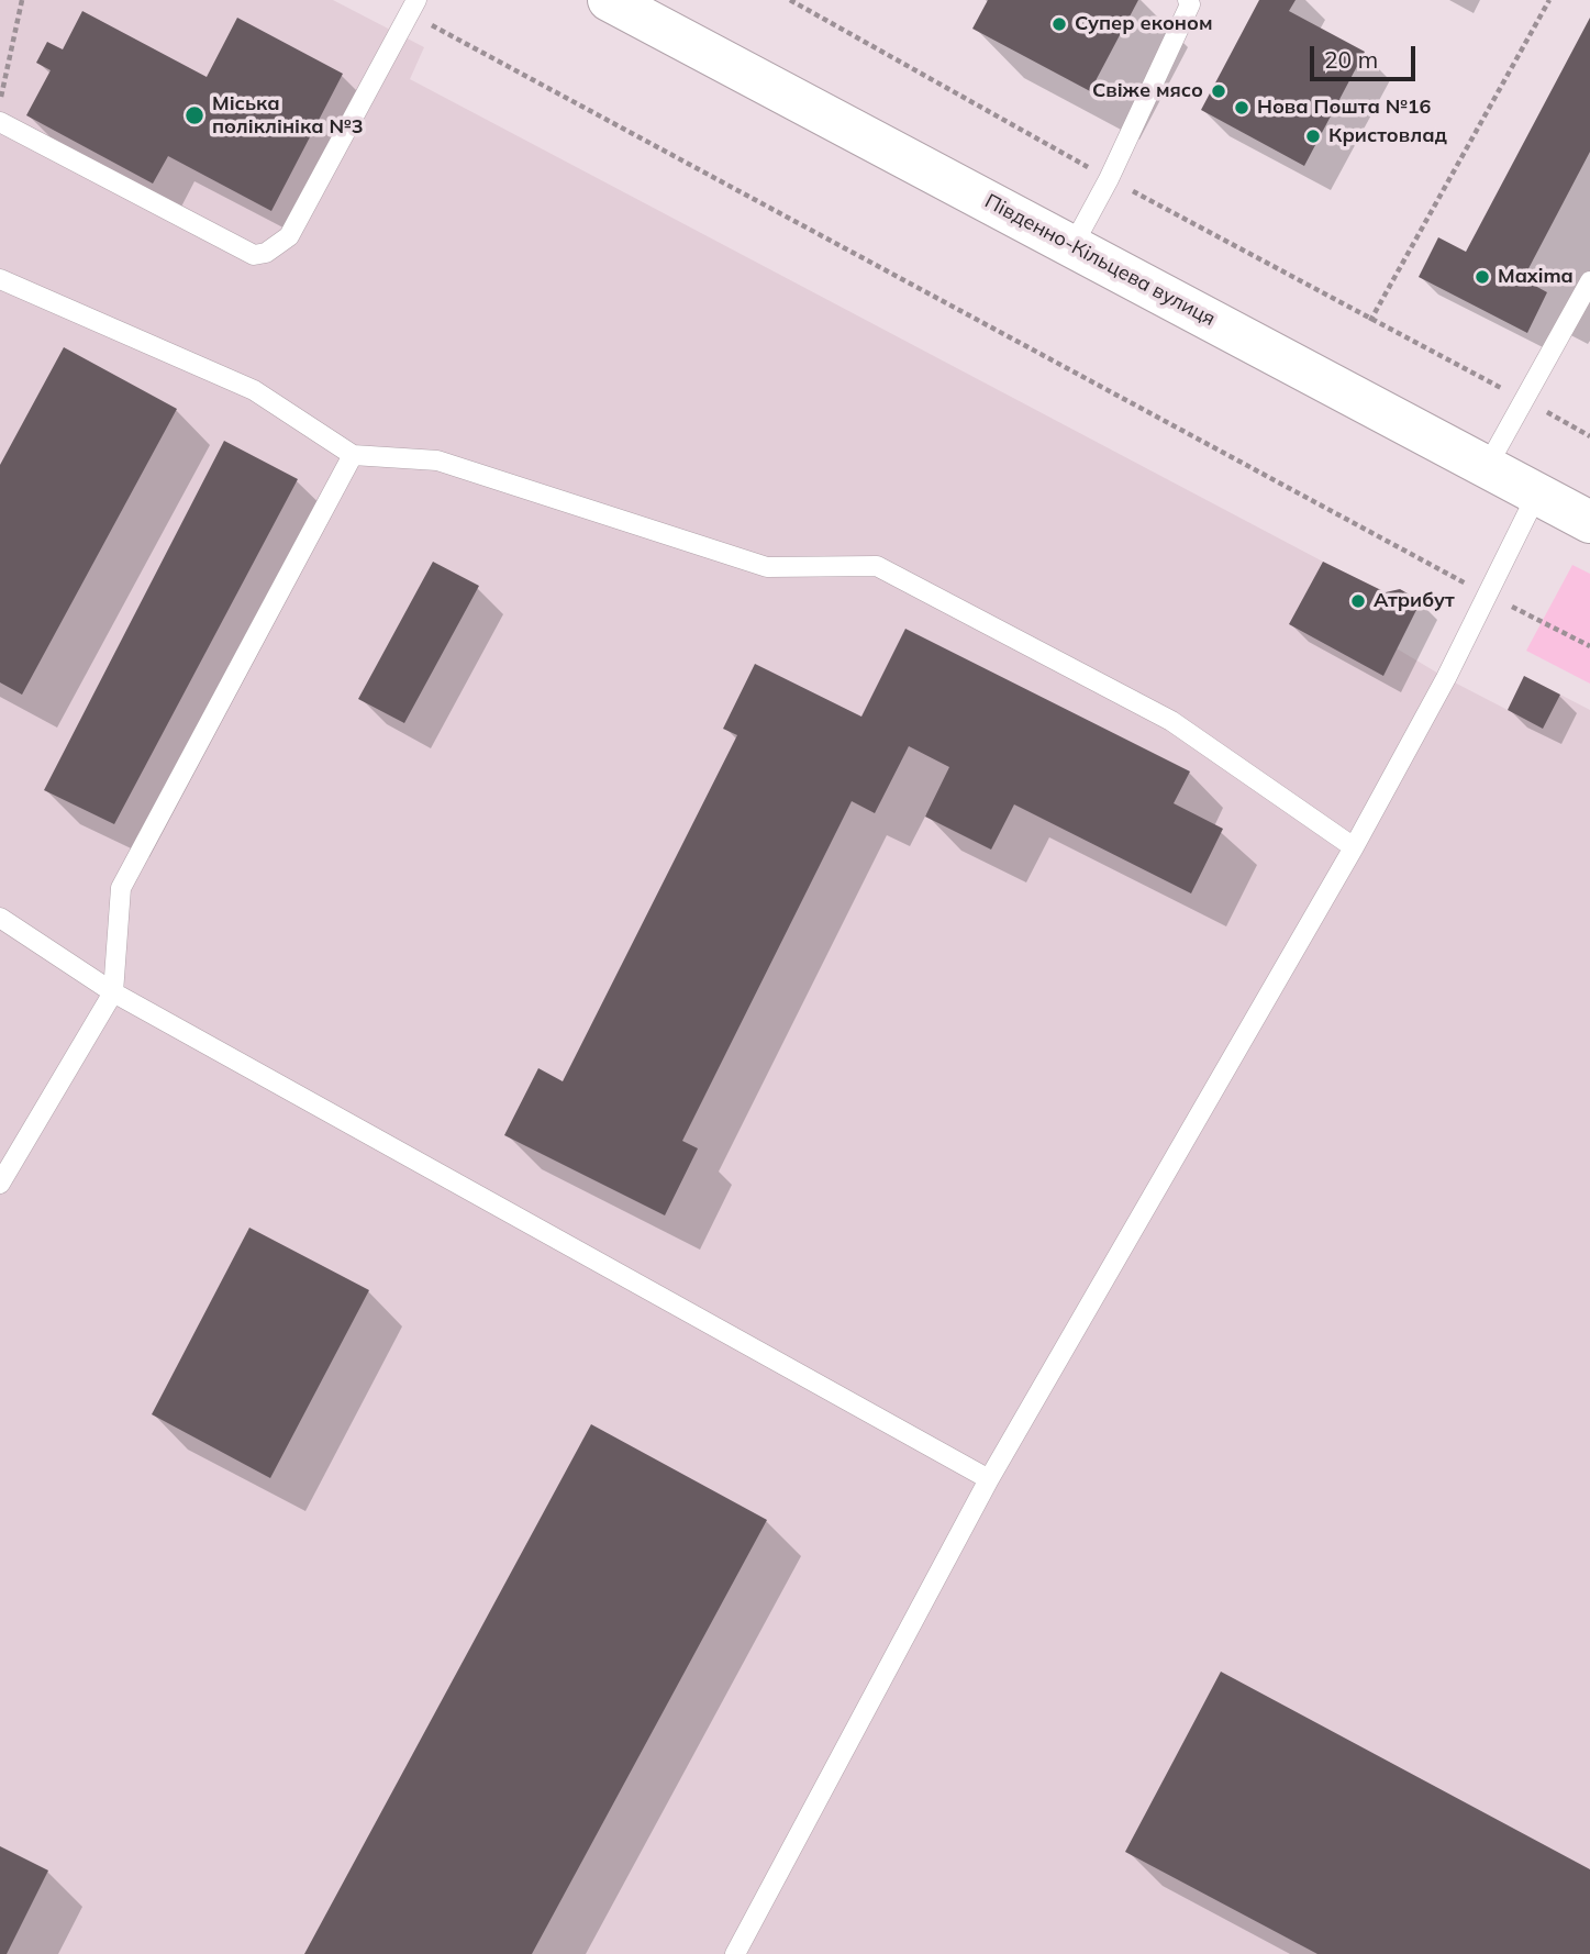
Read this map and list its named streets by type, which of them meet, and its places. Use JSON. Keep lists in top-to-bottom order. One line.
{"streets":{"main road":["Південно-Кільцева вулиця"]},"places":["Супер економ","Свіже мясо","Нова Пошта №16","Міська поліклініка №3","Кристовлад","Maxima","Атрибут"],"scale_bar":"20 m"}
